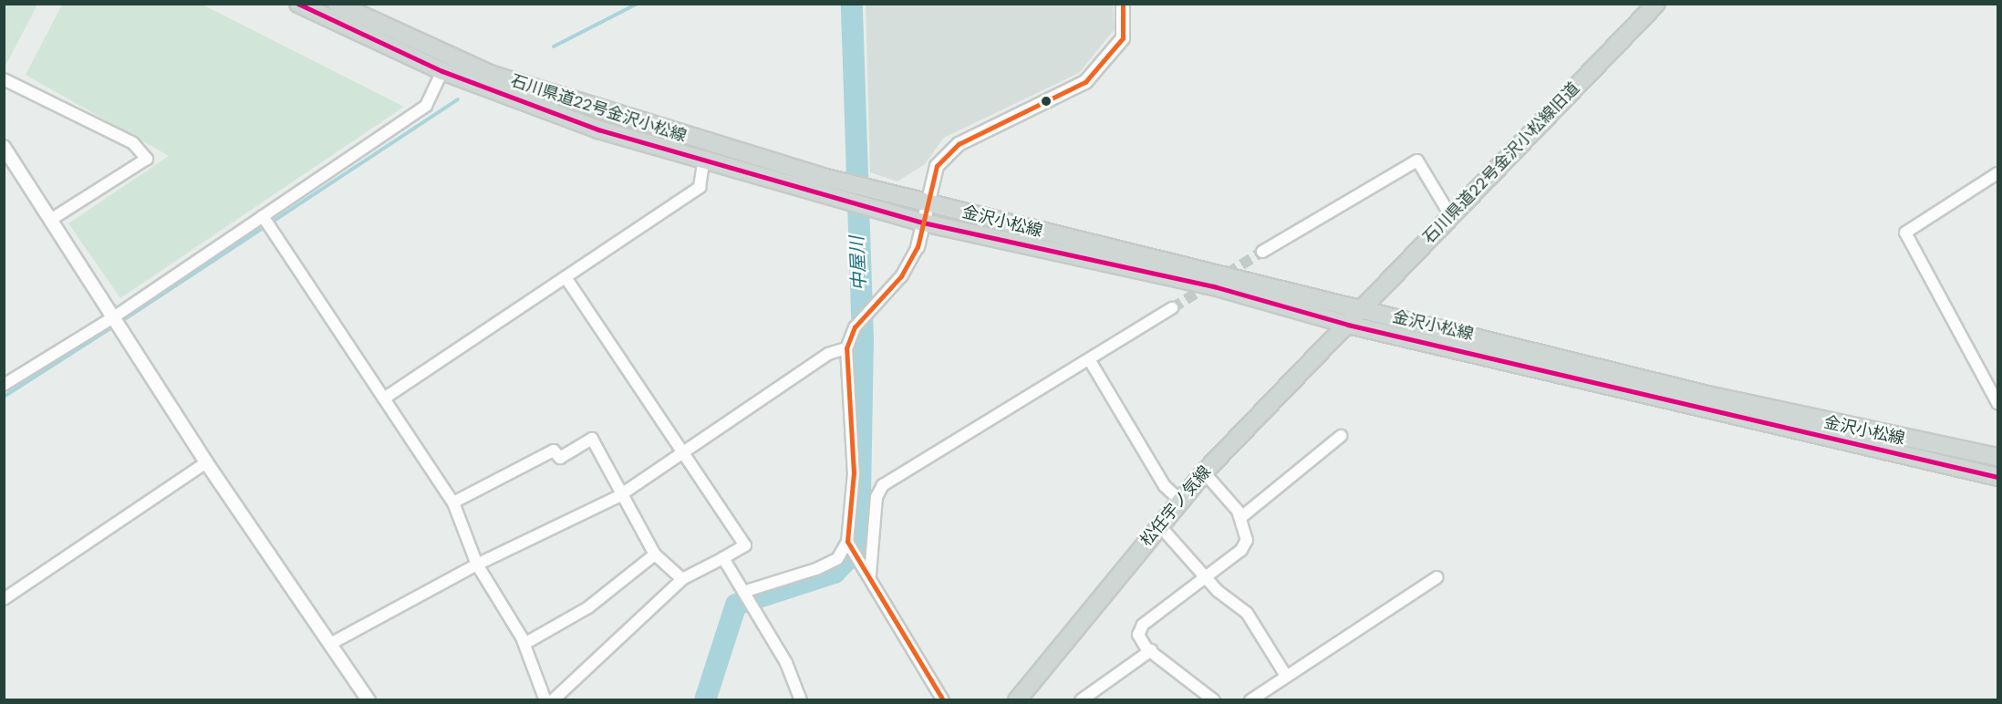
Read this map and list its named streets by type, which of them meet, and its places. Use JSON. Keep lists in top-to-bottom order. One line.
{"streets":{"main road":["石川県道22号金沢小松線","石川県道22号金沢小松線旧道","金沢小松線","松任宇ノ気線"]},"crossings":[["石川県道22号金沢小松線","金沢小松線"],["石川県道22号金沢小松線旧道","金沢小松線"],["石川県道22号金沢小松線旧道","松任宇ノ気線"],["金沢小松線","松任宇ノ気線"]],"water":["中屋川"]}
